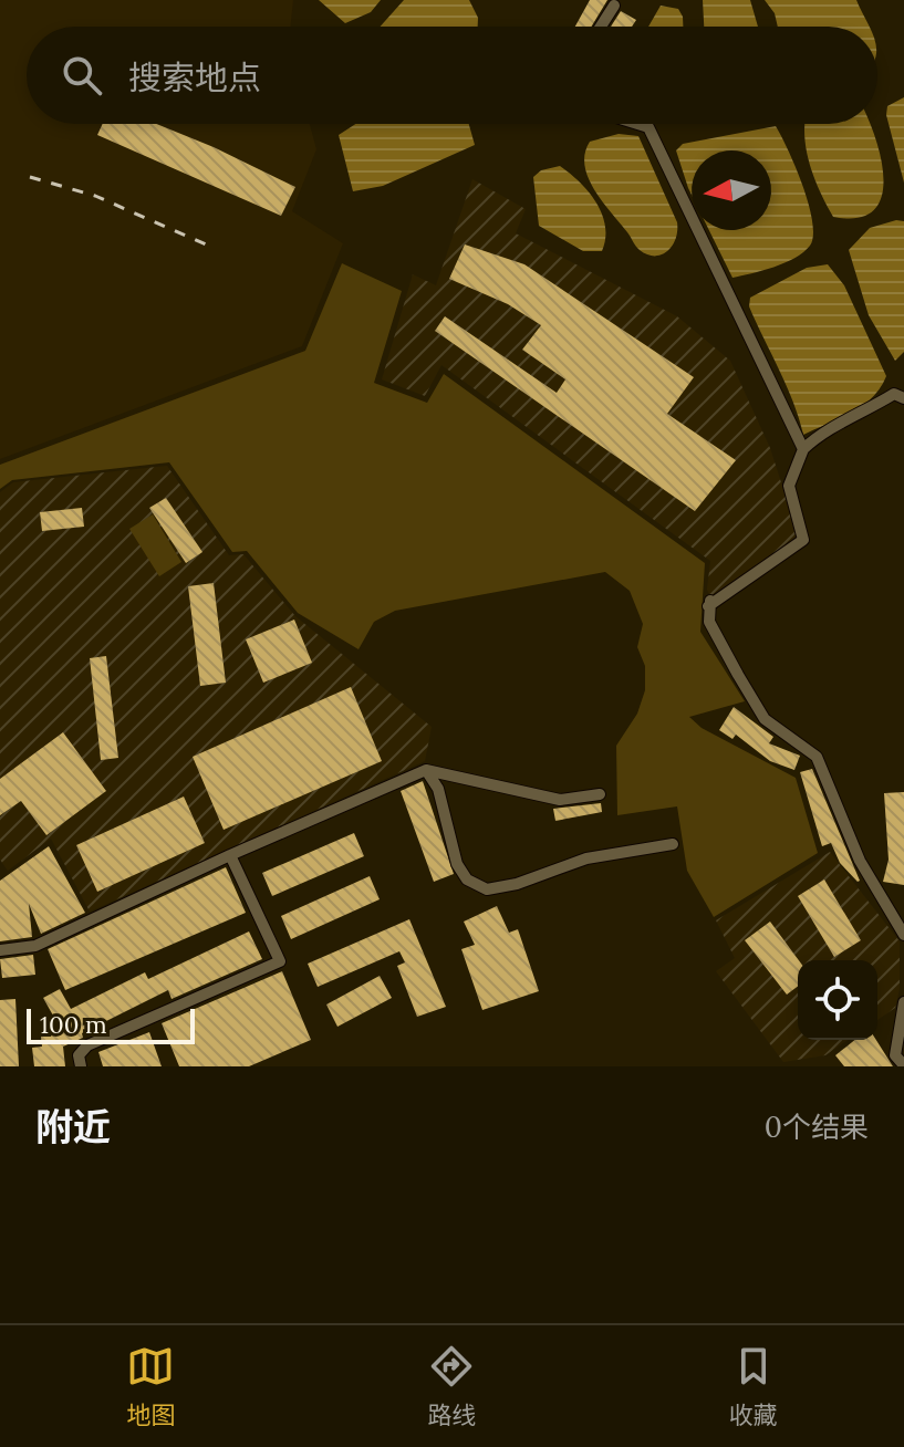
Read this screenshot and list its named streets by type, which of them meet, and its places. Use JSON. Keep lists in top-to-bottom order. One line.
{"scale_bar":"100 m","north":"left","page":{"search":"搜索地点","scale":"100 m","heading":["附近","0个结果"],"nav":["地图","路线","收藏"]}}
